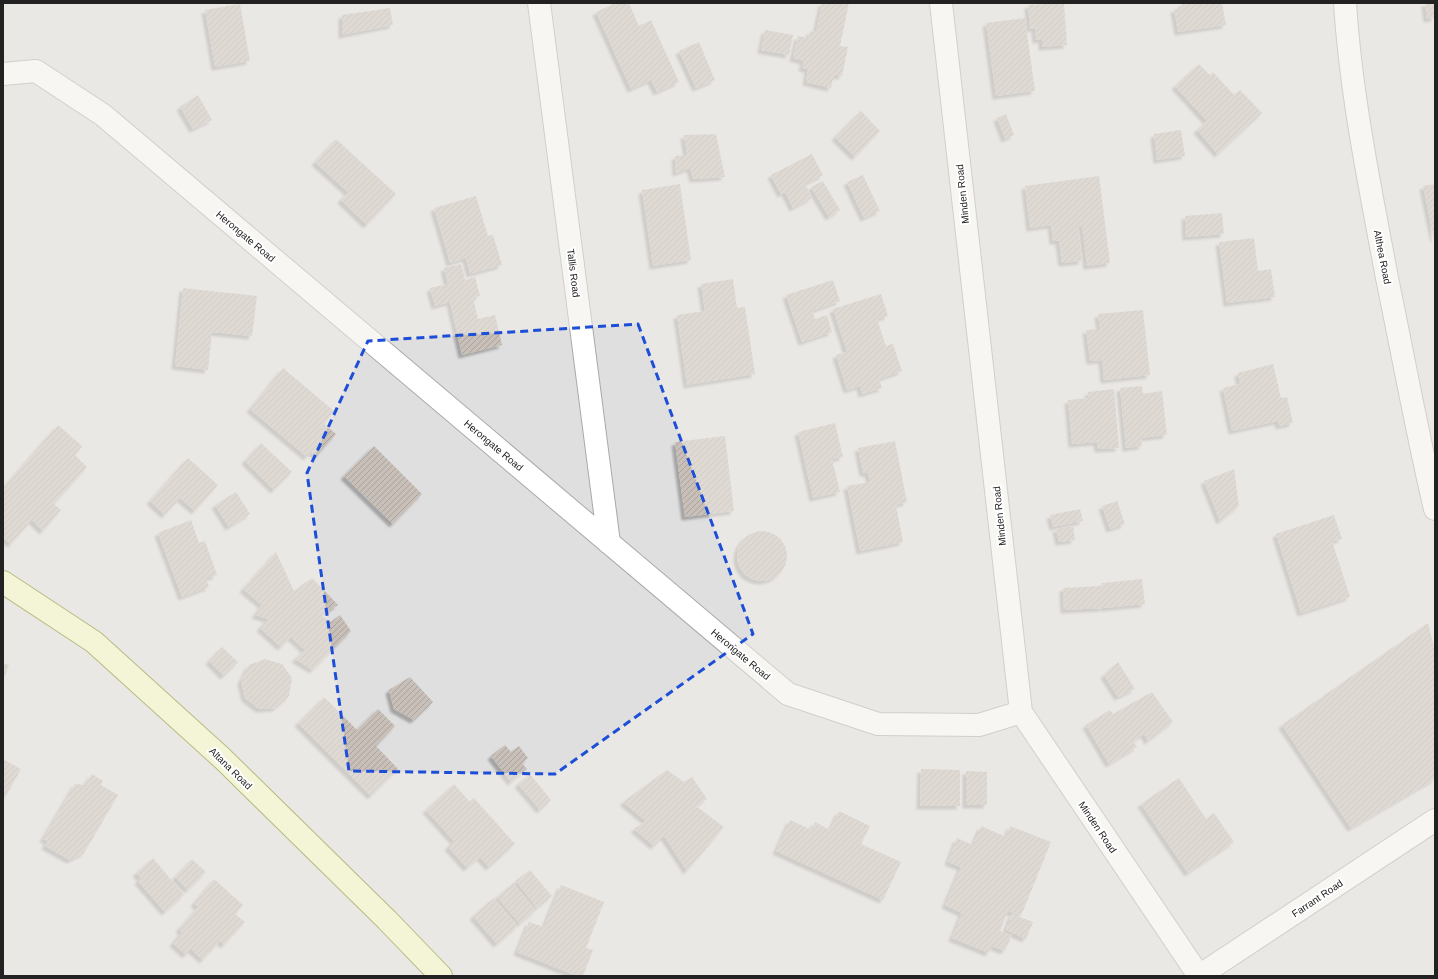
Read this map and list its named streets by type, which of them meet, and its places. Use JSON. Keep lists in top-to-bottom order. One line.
{"streets":{"main road":["Altana Road"],"street":["Minden Road","Herongate Road","Althea Road","Tallis Road","Farrant Road"]},"crossings":[["Minden Road","Herongate Road"],["Minden Road","Farrant Road"],["Herongate Road","Tallis Road"]]}
